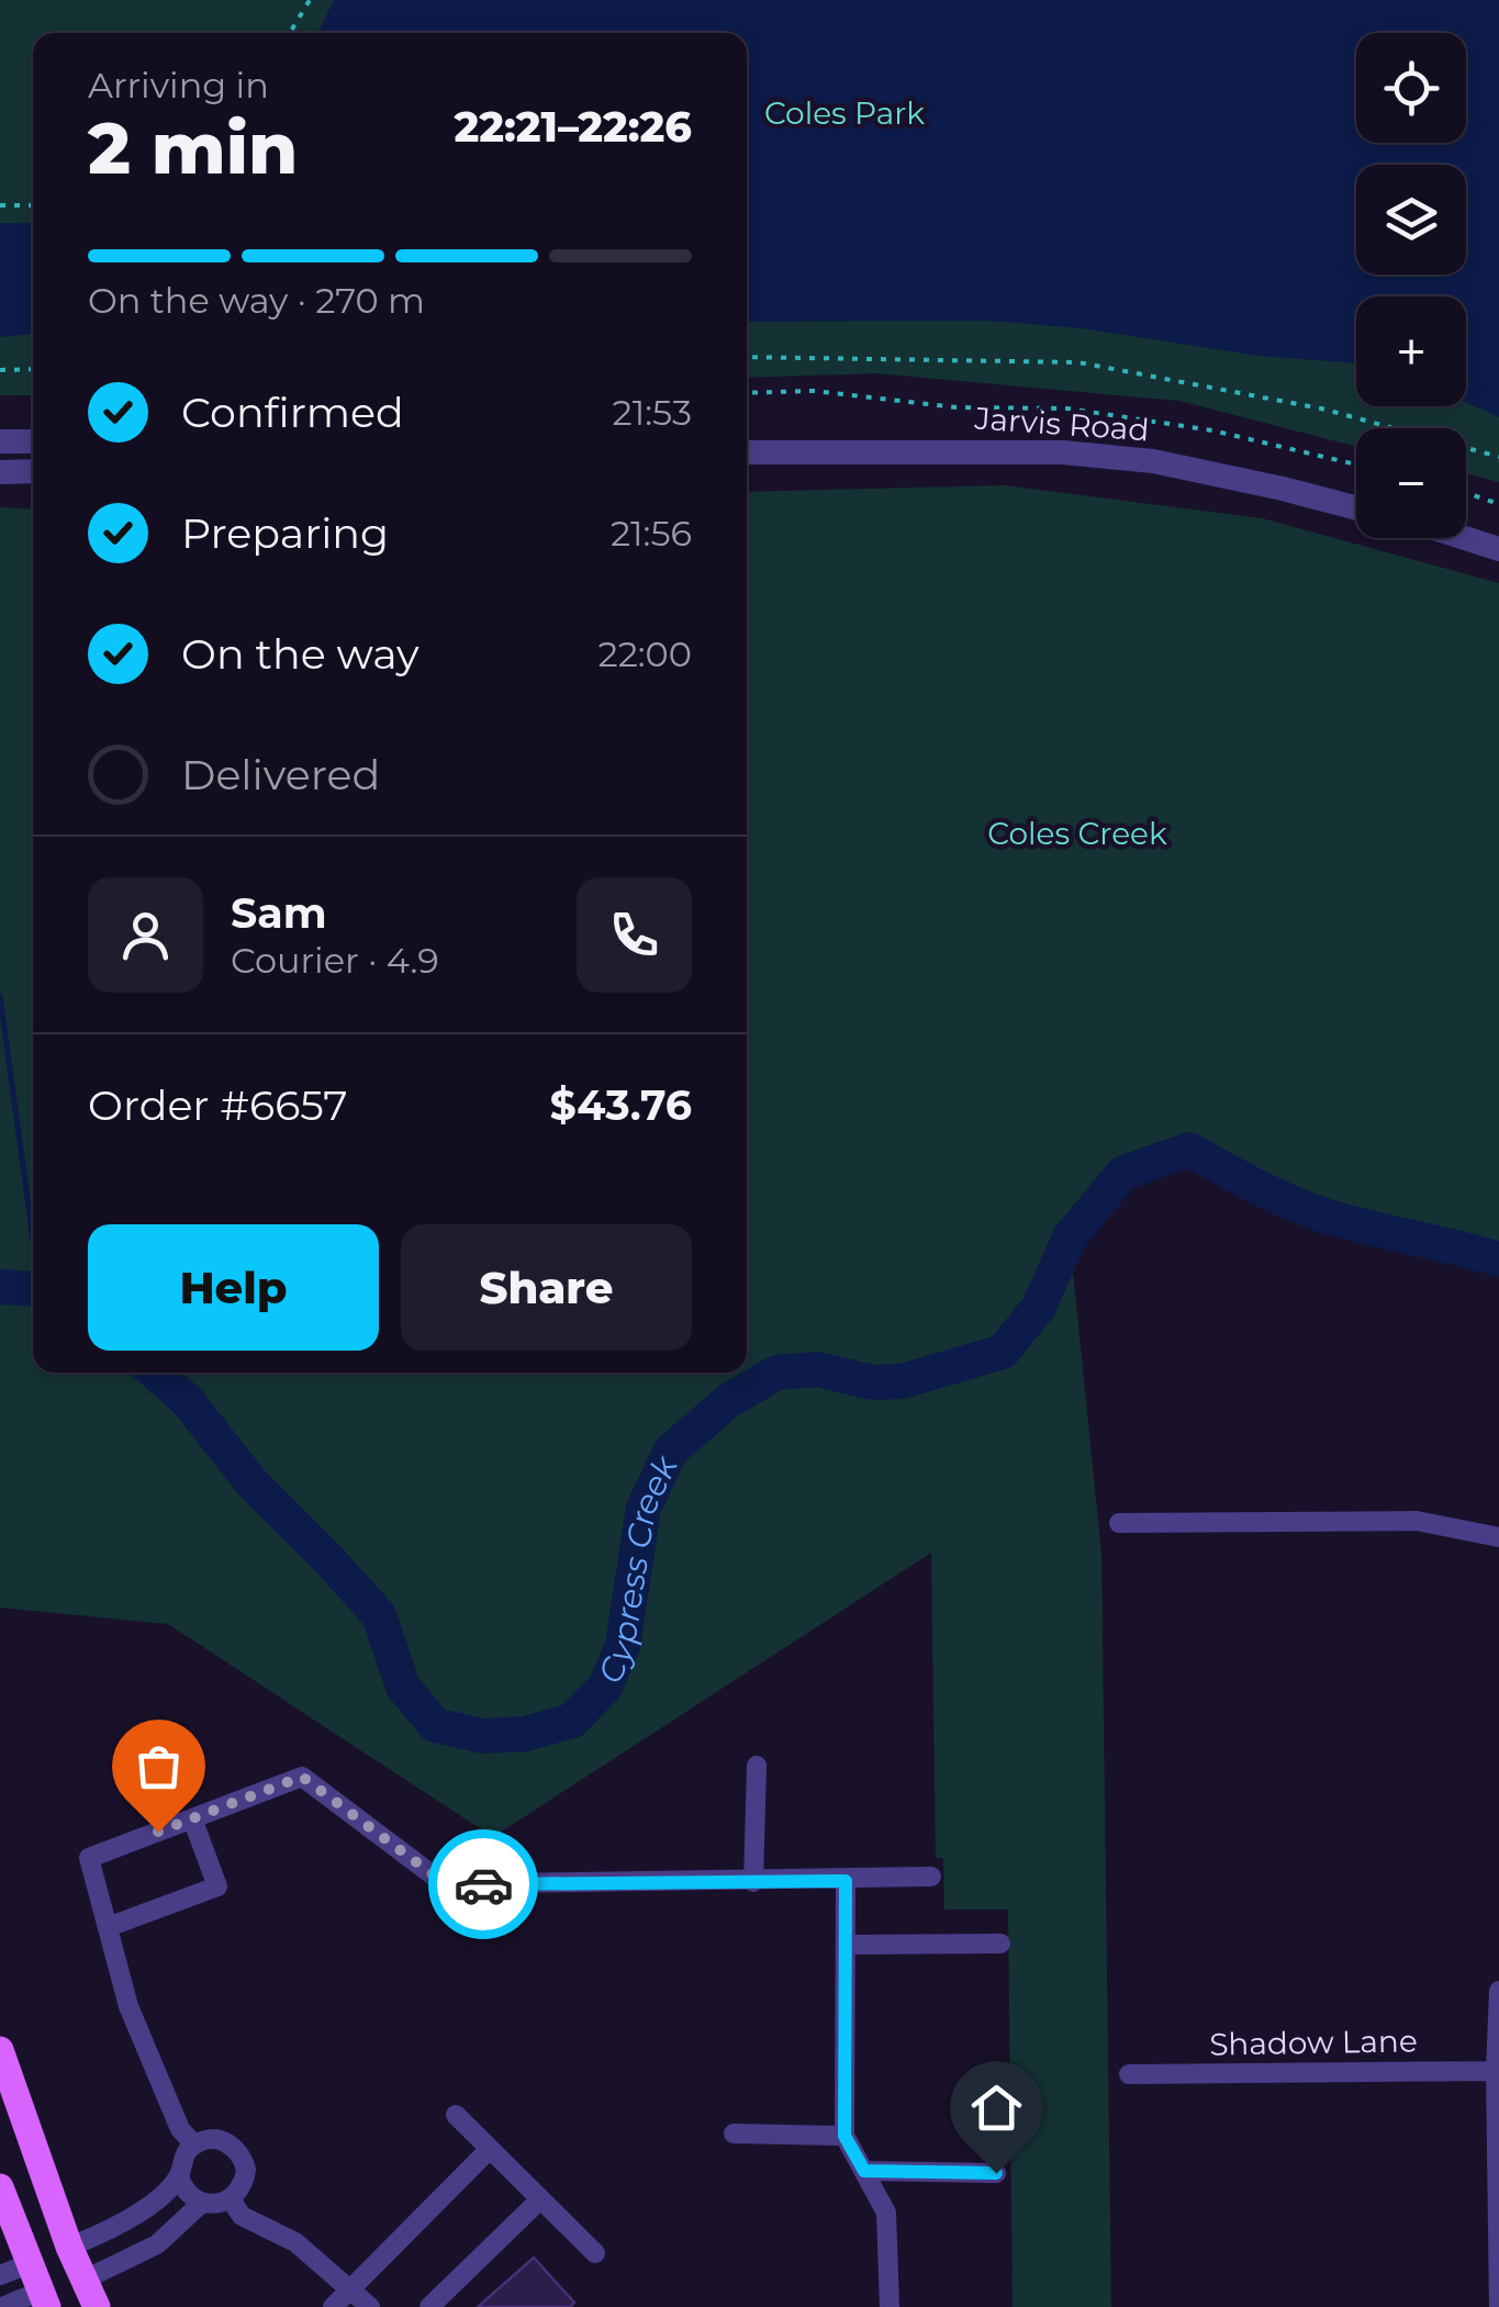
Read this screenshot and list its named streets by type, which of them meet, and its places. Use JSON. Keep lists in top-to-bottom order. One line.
{"streets":{"street":["Jarvis Road","Shadow Lane"]},"water":["Cypress Creek"],"parks":["Coles Park","Coles Creek"],"page":{"map_buttons":["+","−"],"heading":["2 min","Arriving in","22:21–22:26"],"panel":["Sam","Courier · 4.9","Order #6657","$43.76"],"bar":"On the way · 270 m","list":[["Confirmed","21:53"],["Preparing","21:56"],["On the way","22:00"],"Delivered"],"buttons":["Help","Share"]}}
